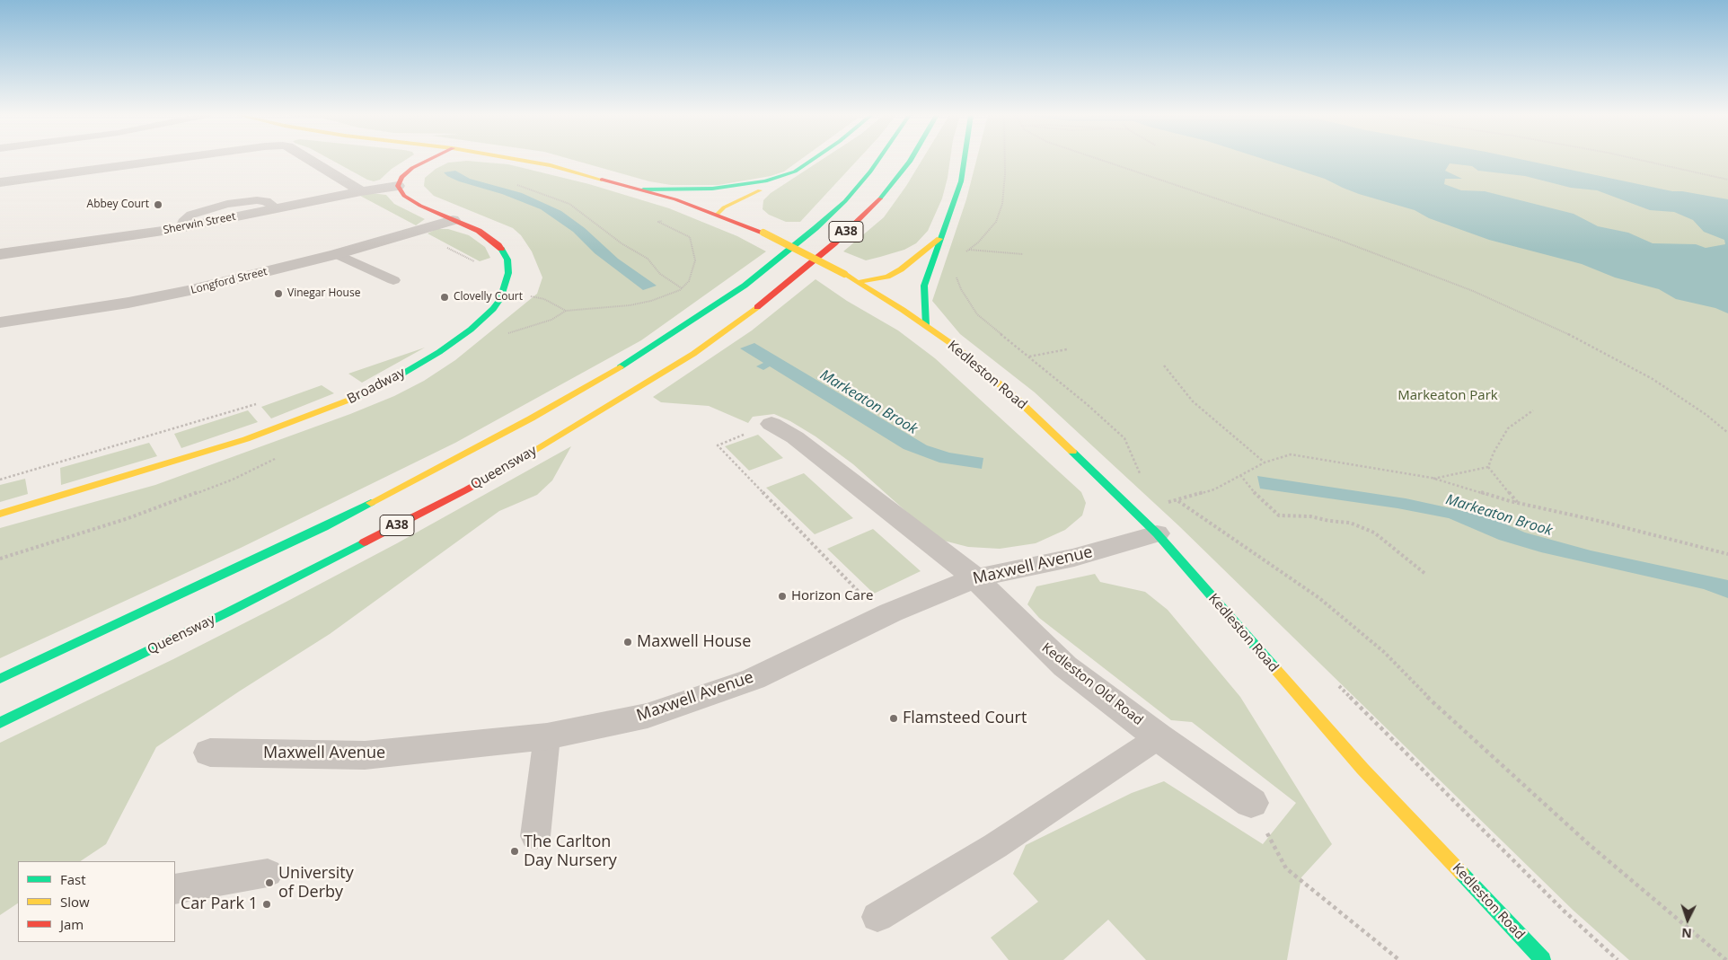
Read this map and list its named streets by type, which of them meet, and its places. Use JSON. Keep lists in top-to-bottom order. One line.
{"streets":{"main road":["A38","Kedleston Road","Broadway","Queensway"],"street":["Sherwin Street","Longford Street","Maxwell Avenue","Kedleston Old Road"]},"crossings":[["Sherwin Street","Broadway"],["Longford Street","Broadway"],["Kedleston Road","Maxwell Avenue"],["Maxwell Avenue","Kedleston Old Road"]],"water":["Markeaton Brook"],"parks":["Markeaton Park"],"places":["Abbey Court","Vinegar House","Clovelly Court","Horizon Care","Maxwell House","Flamsteed Court","The Carlton Day Nursery","University of Derby","Car Park 1"],"legend":["Fast","Slow","Jam"],"north":"bottom"}
